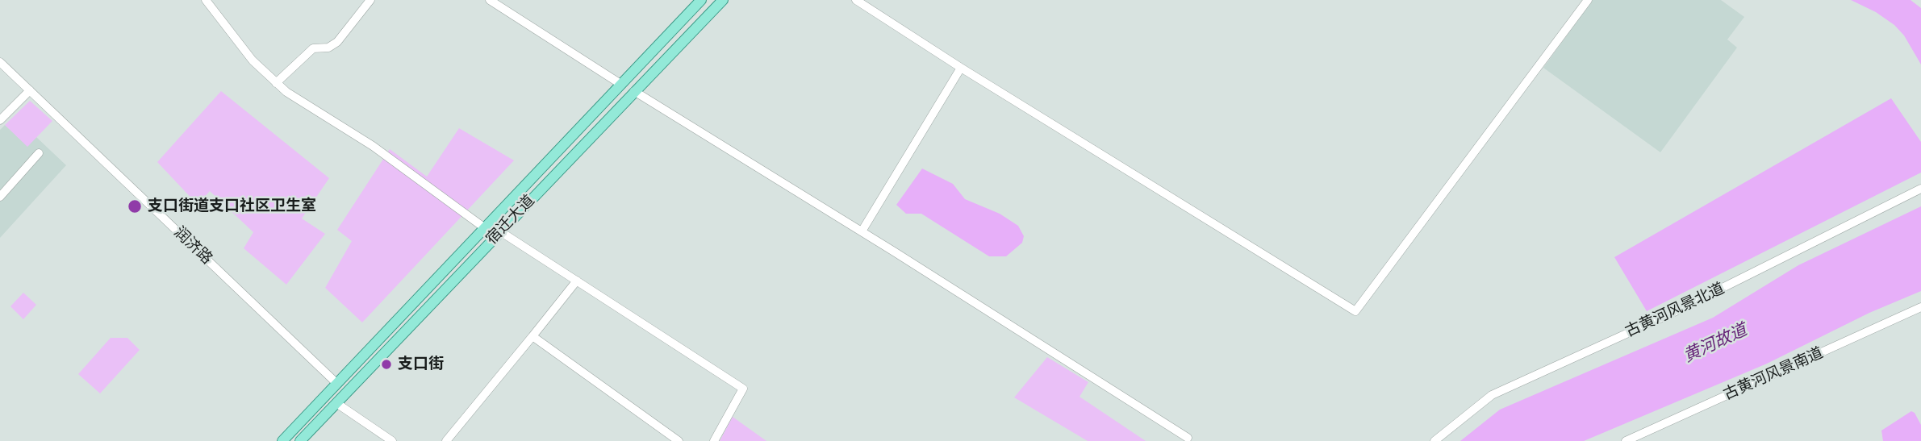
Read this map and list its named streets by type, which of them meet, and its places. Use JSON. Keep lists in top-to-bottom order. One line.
{"streets":{"main road":["宿迁大道"],"street":["润济路","古黄河风景北道","古黄河风景南道"]},"crossings":[["宿迁大道","润济路"]],"water":["黄河故道"],"places":["支口街道支口社区卫生室","支口街"]}
